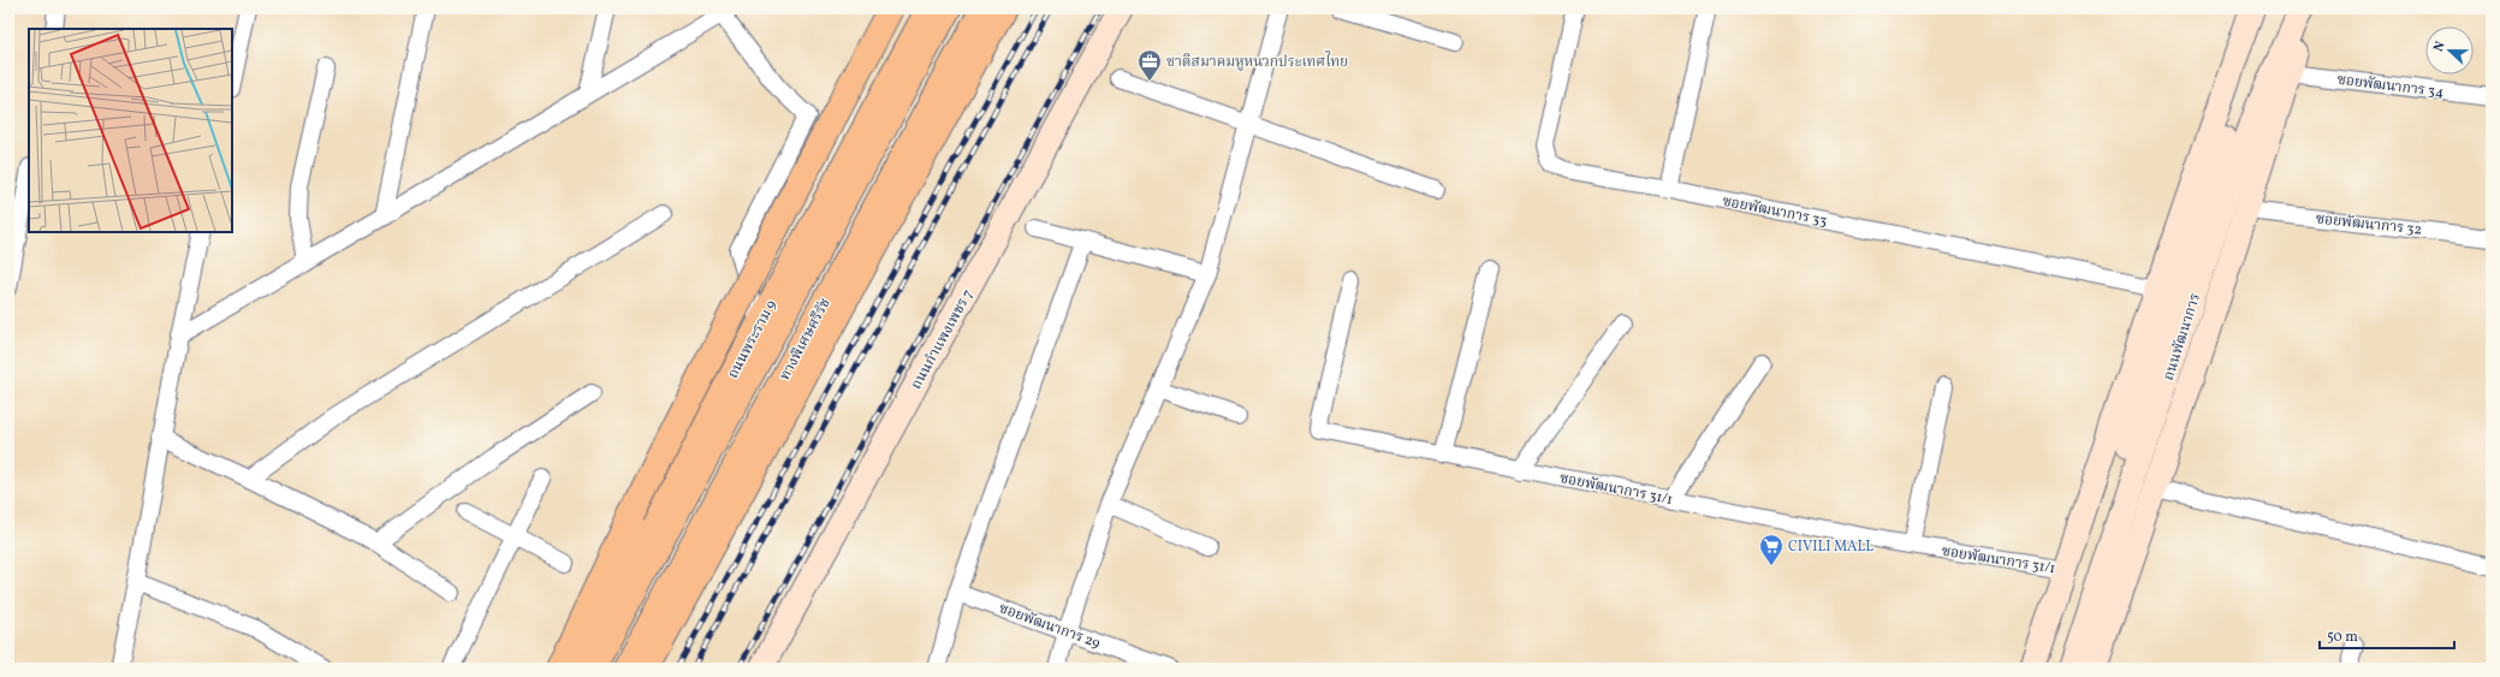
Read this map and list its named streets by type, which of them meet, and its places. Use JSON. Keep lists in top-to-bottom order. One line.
{"streets":{"main road":["ถนนพัฒนาการ","ถนนพระราม 9","ทางพิเศษศรีรัช","ถนนกำแพงเพชร 7"],"street":["ซอยพัฒนาการ 34","ซอยพัฒนาการ 33","ซอยพัฒนาการ 32","ซอยพัฒนาการ 31/1","ซอยพัฒนาการ 29"]},"crossings":[["ซอยพัฒนาการ 34","ถนนพัฒนาการ"],["ซอยพัฒนาการ 32","ถนนพัฒนาการ"]],"places":{"office":["ชาติสมาคมหูหนวกประเทศไทย"],"supermarket":["CIVILI MALL"]},"scale_bar":"50 m","north":"left"}
